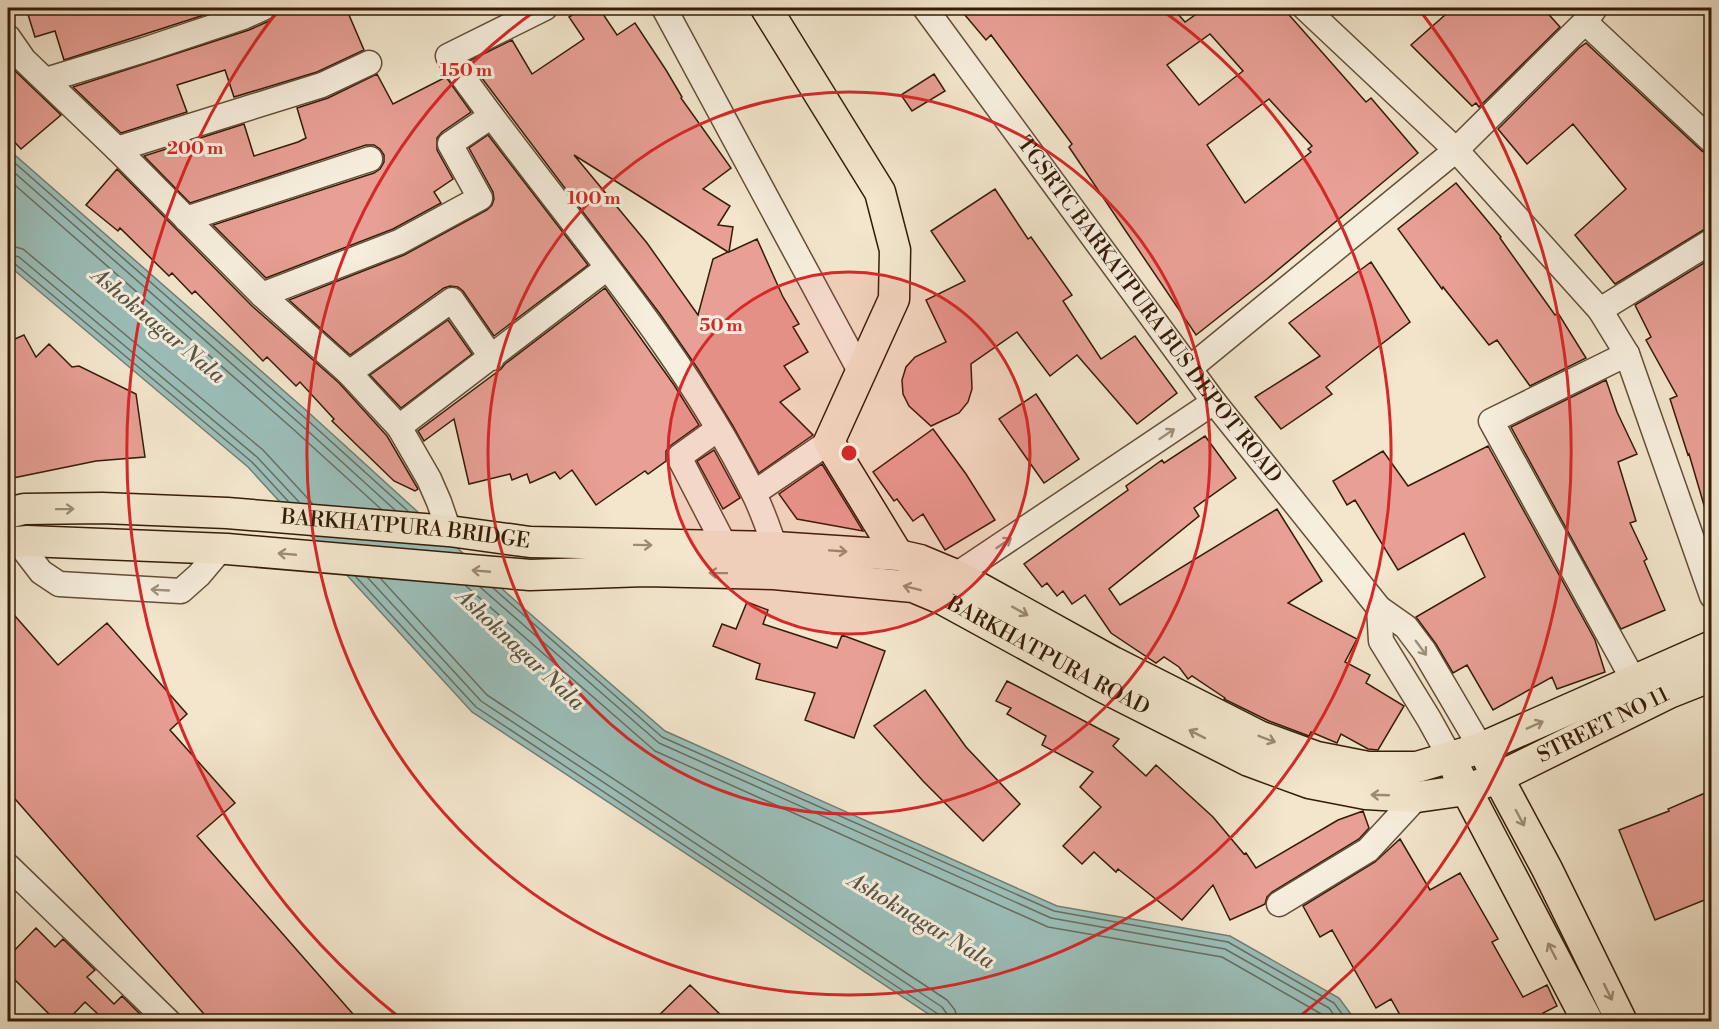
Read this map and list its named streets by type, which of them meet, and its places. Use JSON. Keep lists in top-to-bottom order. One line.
{"streets":{"main road":["BARKHATPURA BRIDGE","BARKHATPURA ROAD","STREET NO 11"],"street":["TGSRTC BARKATPURA BUS DEPOT ROAD"]},"crossings":[["TGSRTC BARKATPURA BUS DEPOT ROAD","BARKHATPURA ROAD"],["BARKHATPURA BRIDGE","BARKHATPURA ROAD"],["BARKHATPURA ROAD","STREET NO 11"]],"water":["Ashoknagar Nala"],"rings":["150 m","200 m","100 m","50 m"]}
